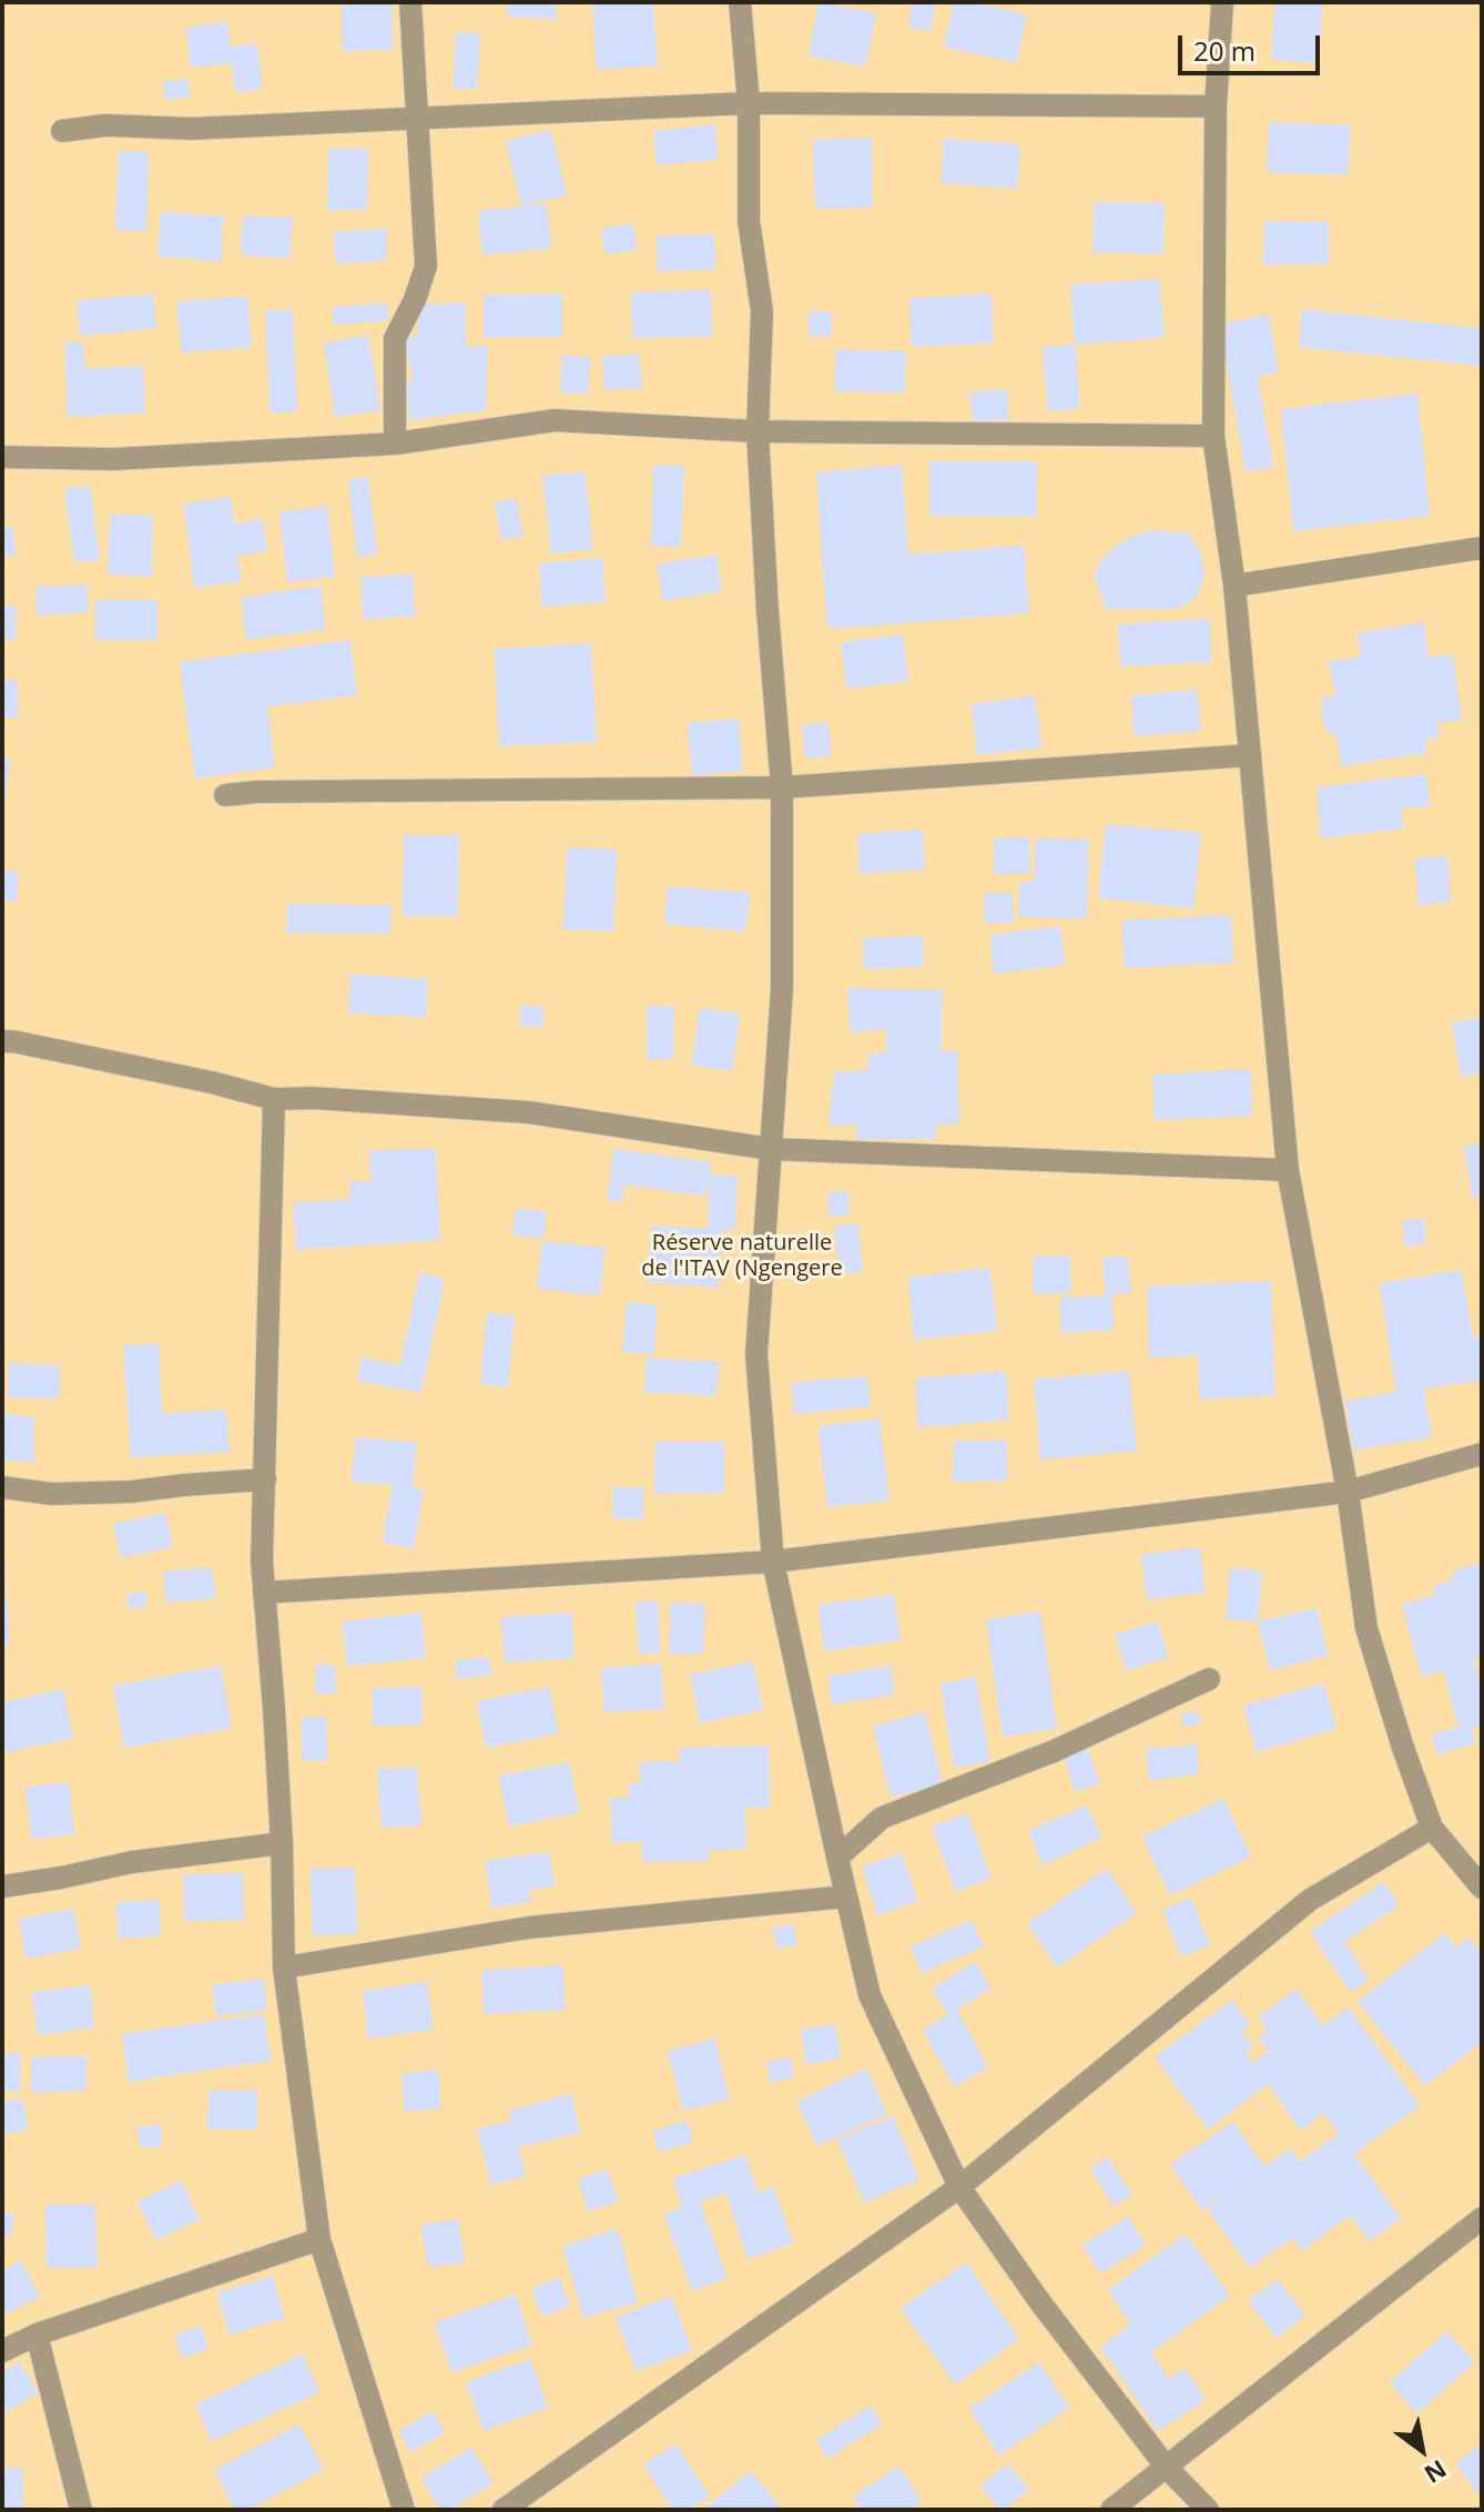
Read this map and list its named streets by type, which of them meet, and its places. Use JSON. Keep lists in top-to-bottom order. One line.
{"parks":["Réserve naturelle de l'ITAV (Ngengere"],"scale_bar":"20 m","north":"bottom right"}
